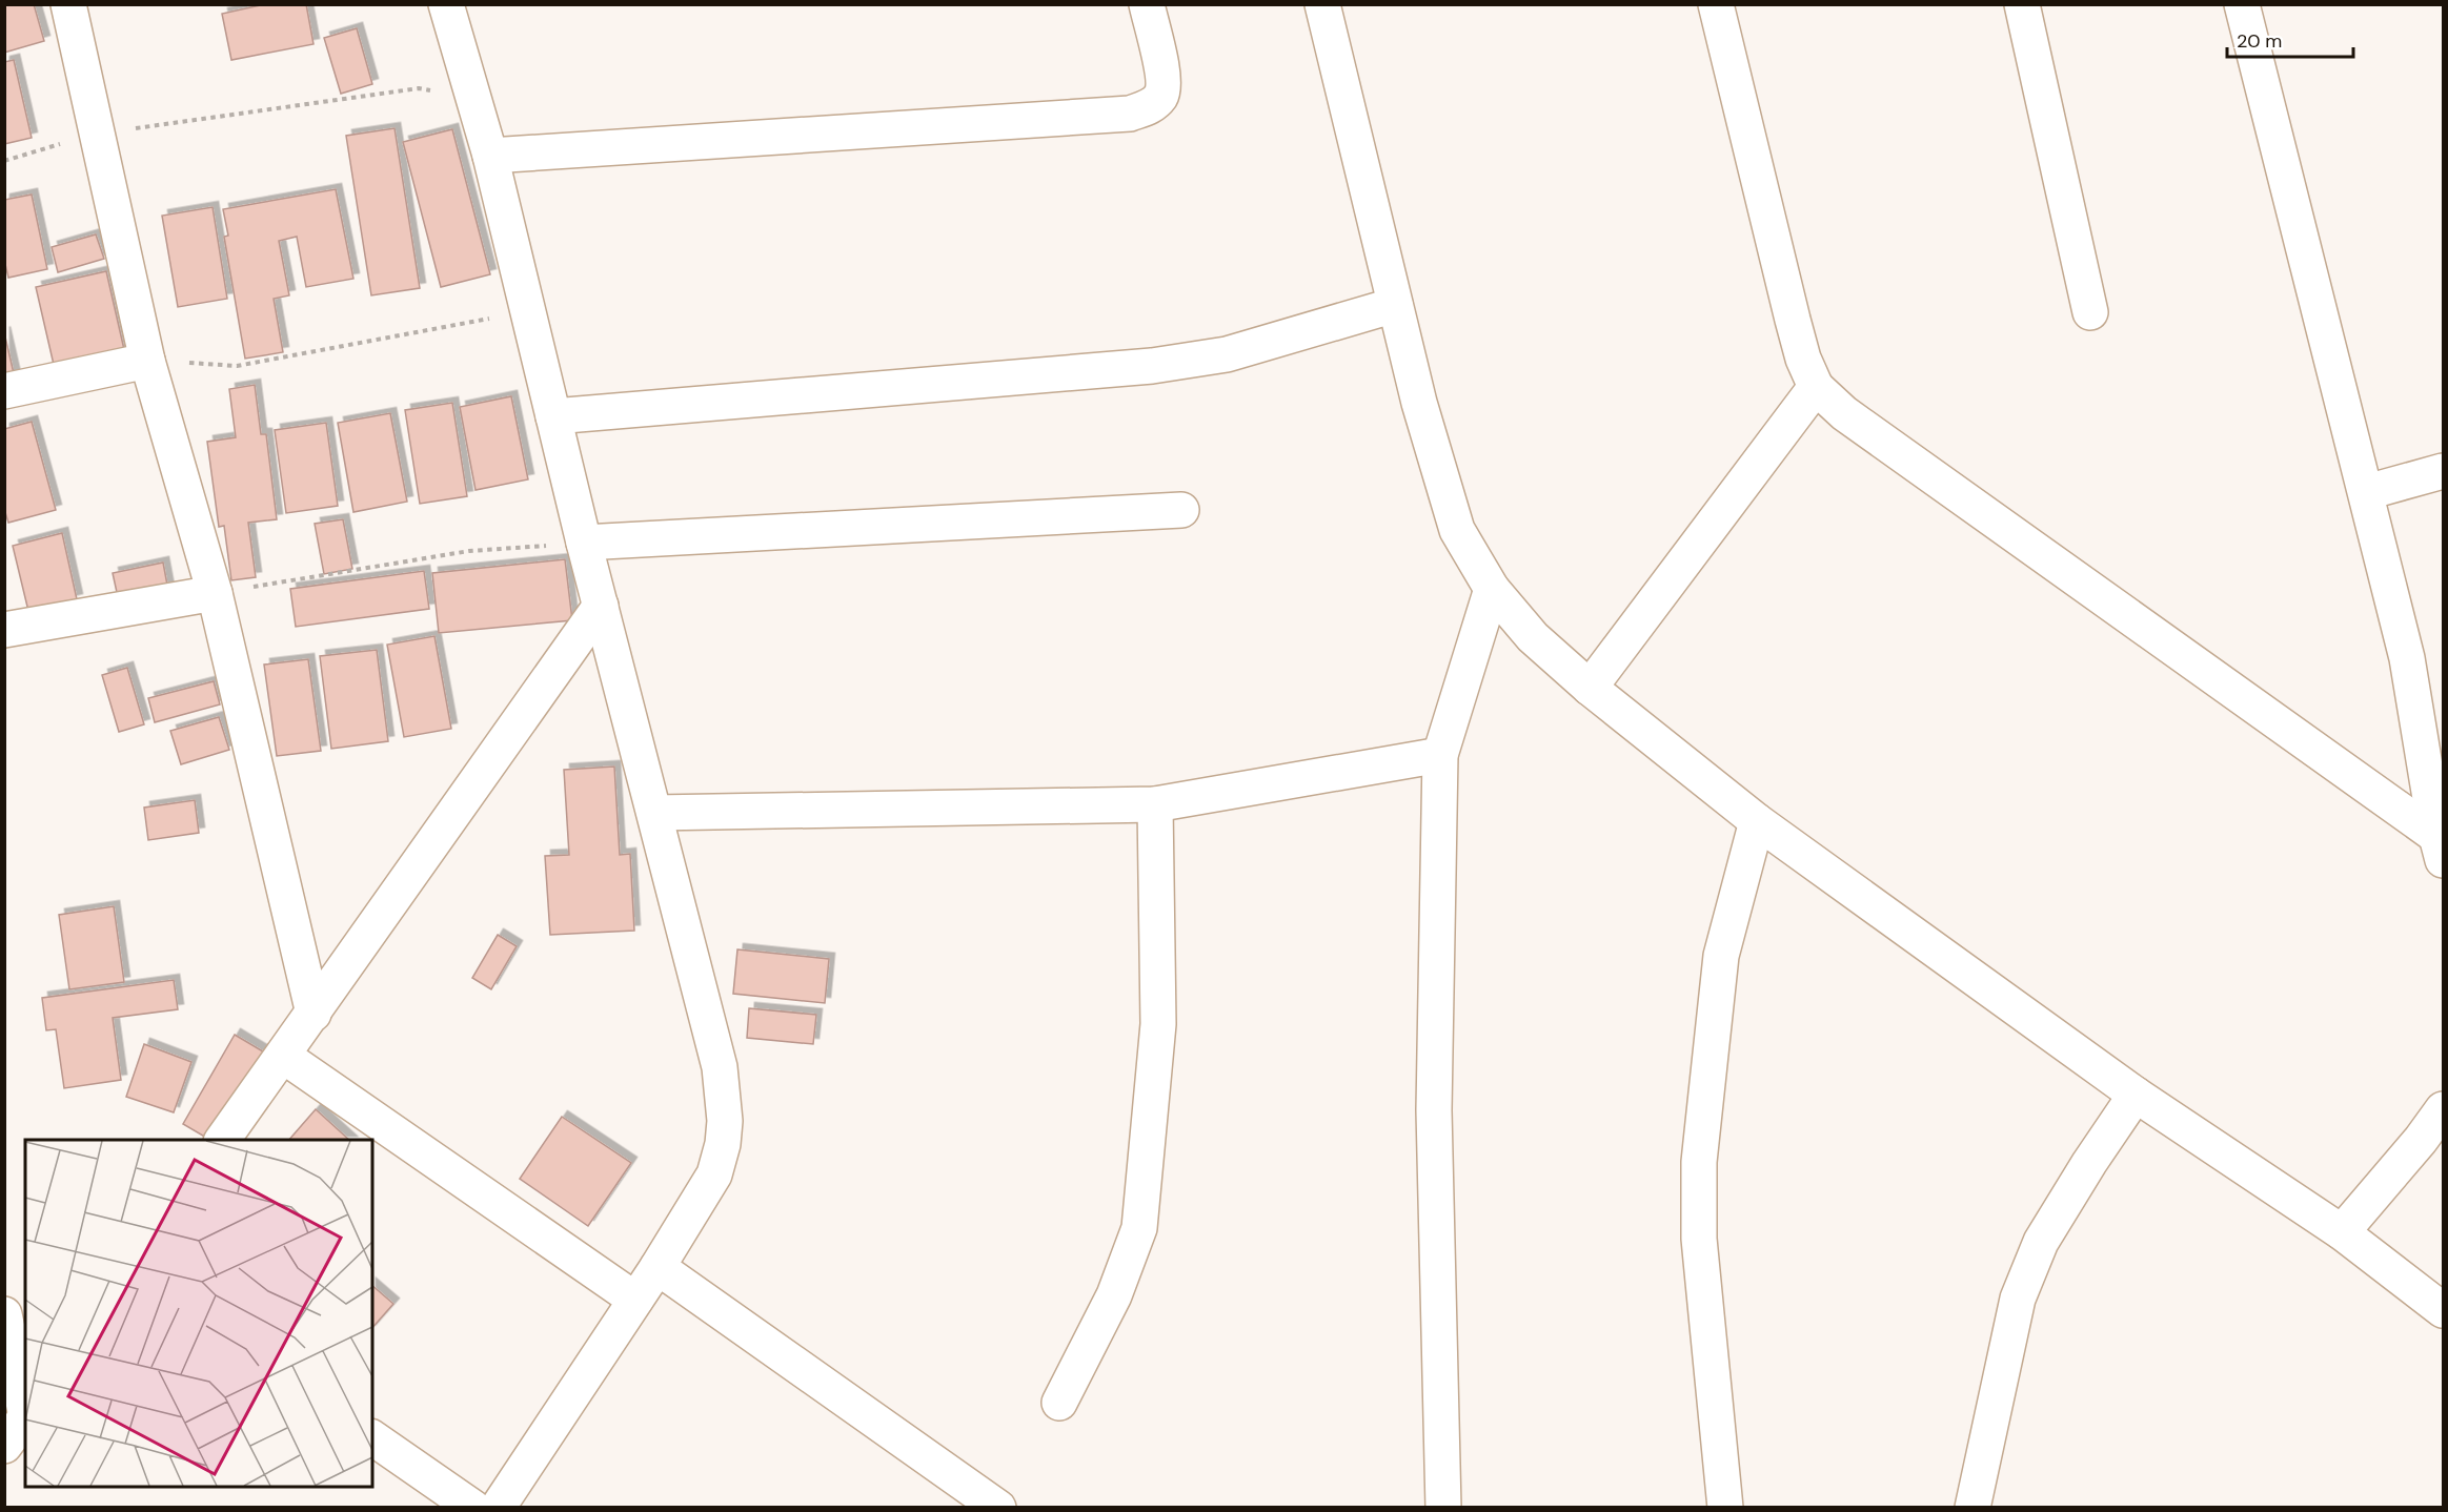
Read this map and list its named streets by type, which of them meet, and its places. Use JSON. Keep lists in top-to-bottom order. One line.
{"scale_bar":"20 m"}
